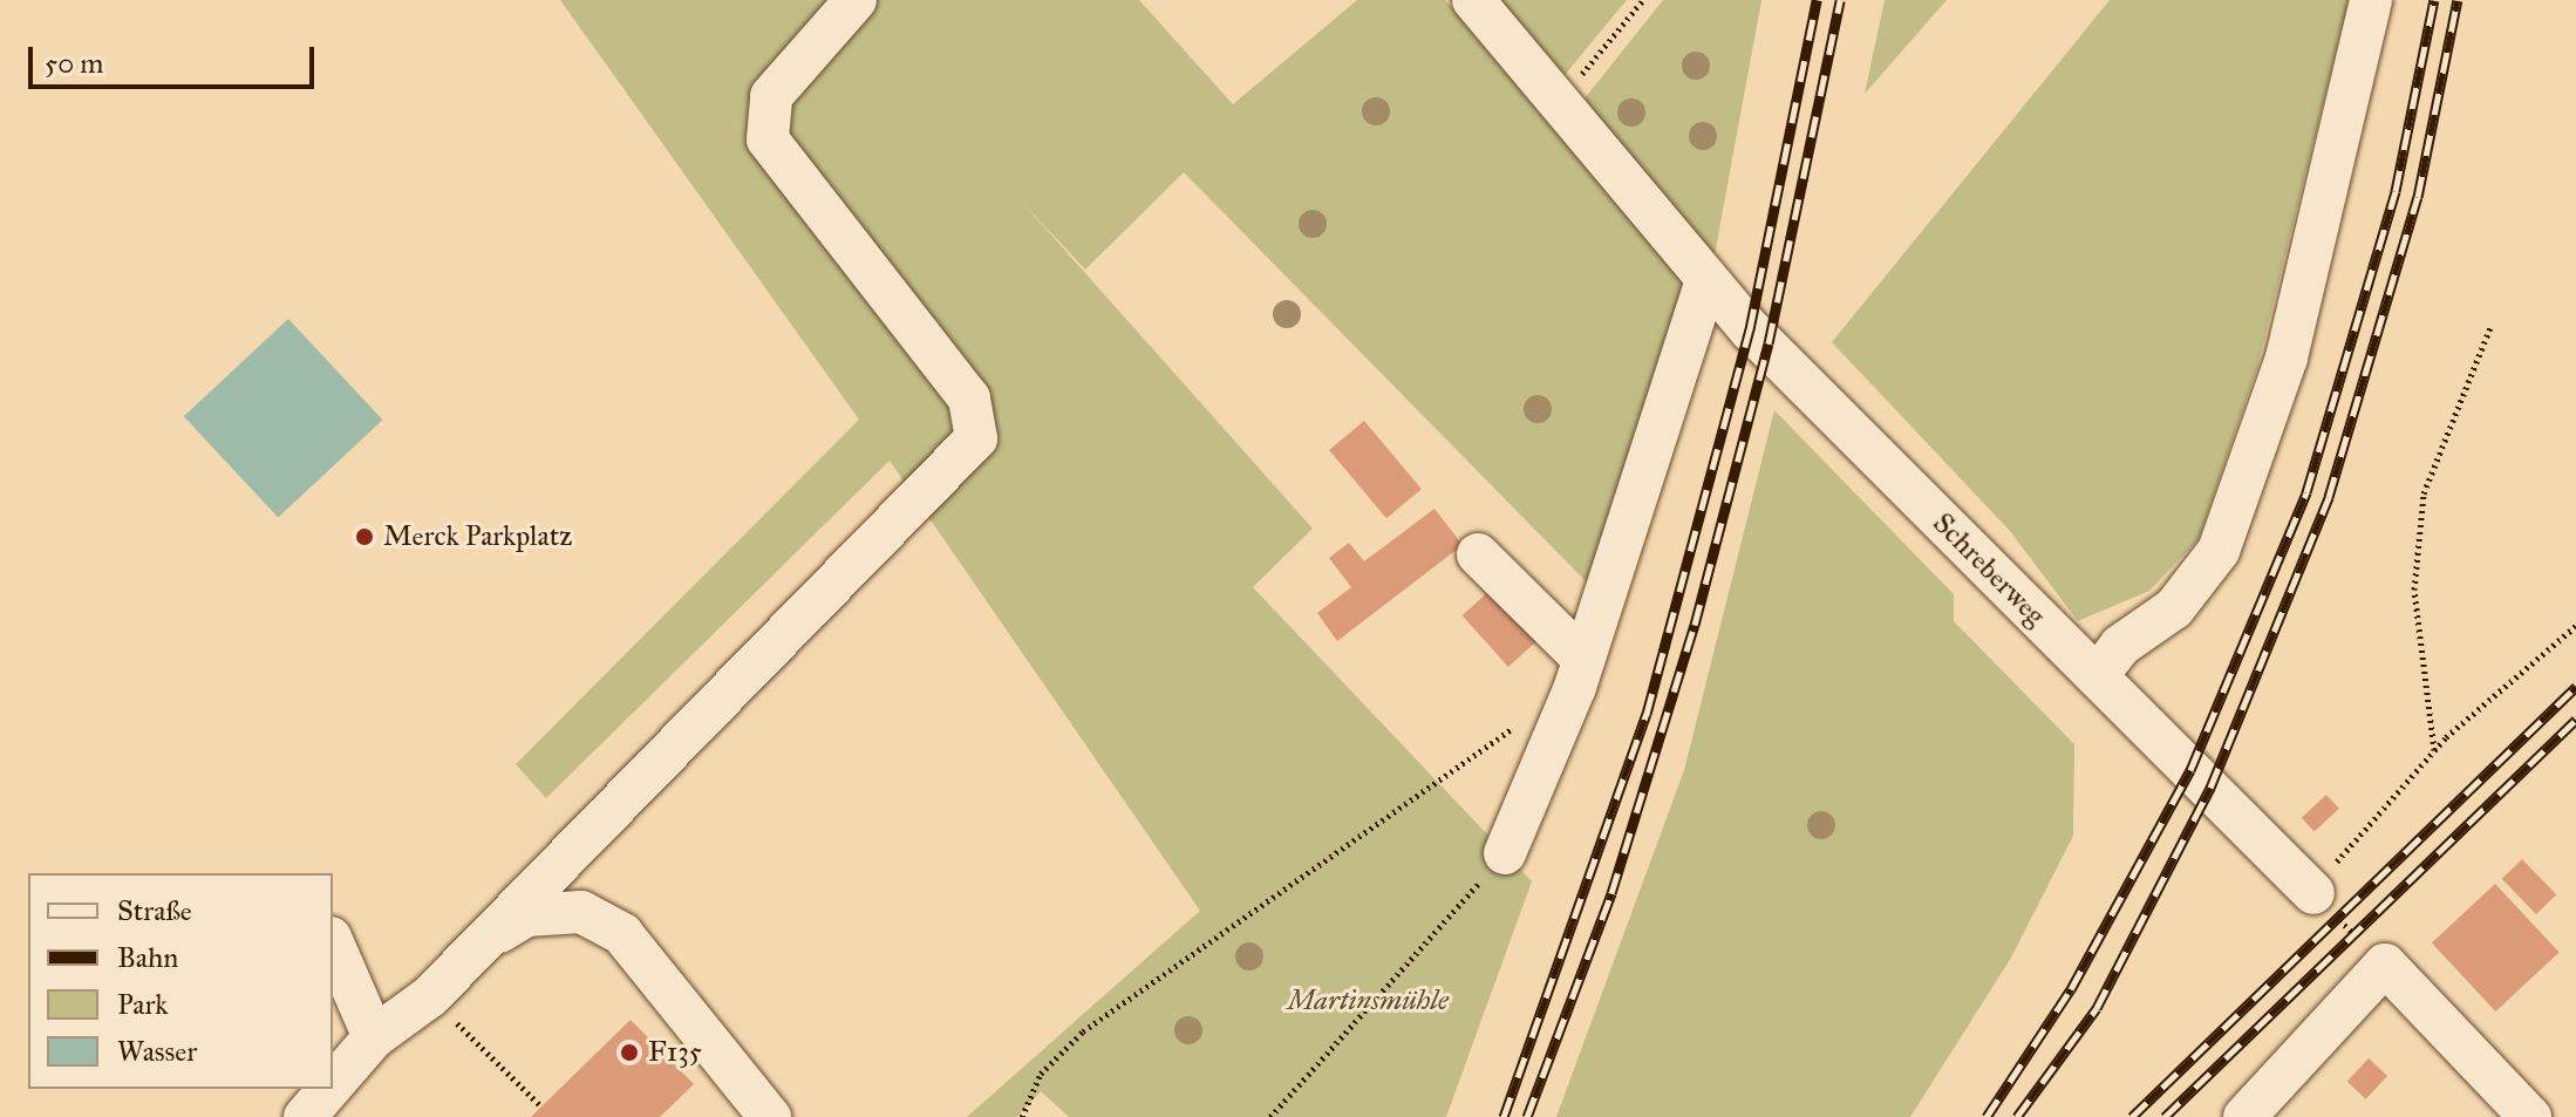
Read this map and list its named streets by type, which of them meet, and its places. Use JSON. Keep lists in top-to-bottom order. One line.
{"streets":{"street":["Schreberweg"]},"parks":["Martinsmühle"],"places":["Merck Parkplatz","F135"],"legend":["Straße","Bahn","Park","Wasser"],"scale_bar":"50 m"}
